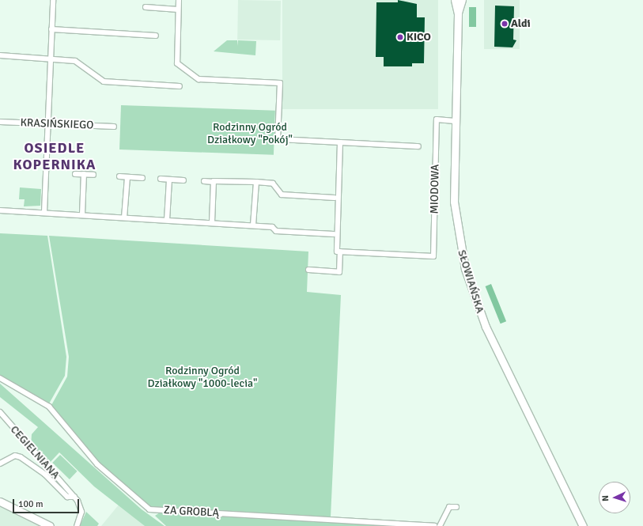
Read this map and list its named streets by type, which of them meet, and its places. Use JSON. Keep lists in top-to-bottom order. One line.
{"streets":{"street":["KRASIŃSKIEGO","MIODOWA","SŁOWIAŃSKA","CEGIELNIANA","ZA GROBLĄ"]},"crossings":[["MIODOWA","SŁOWIAŃSKA"]],"districts":["OSIEDLE KOPERNIKA"],"parks":["Rodzinny Ogród Działkowy \"Pokój\"","Rodzinny Ogród Działkowy \"1000-lecia\""],"places":["Aldi","KICO"],"scale_bar":"100 m","north":"left"}
